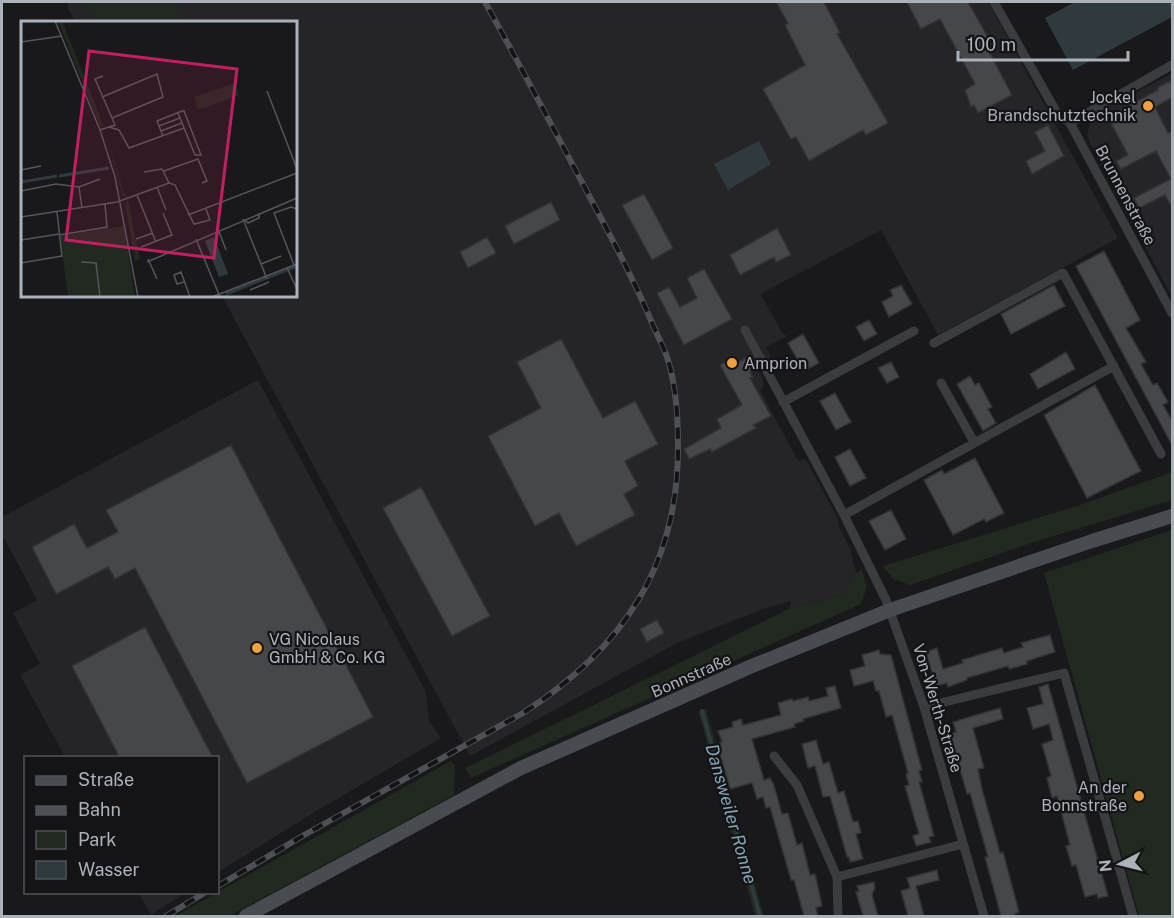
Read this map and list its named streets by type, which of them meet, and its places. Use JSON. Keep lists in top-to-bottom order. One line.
{"streets":{"main road":["Bonnstraße"],"street":["Brunnenstraße","Von-Werth-Straße"]},"crossings":[["Bonnstraße","Von-Werth-Straße"]],"water":["Dansweiler Ronne"],"places":["Jockel Brandschutztechnik","Amprion","VG Nicolaus GmbH & Co. KG","An der Bonnstraße"],"legend":["Straße","Bahn","Park","Wasser"],"scale_bar":"100 m","north":"left"}
